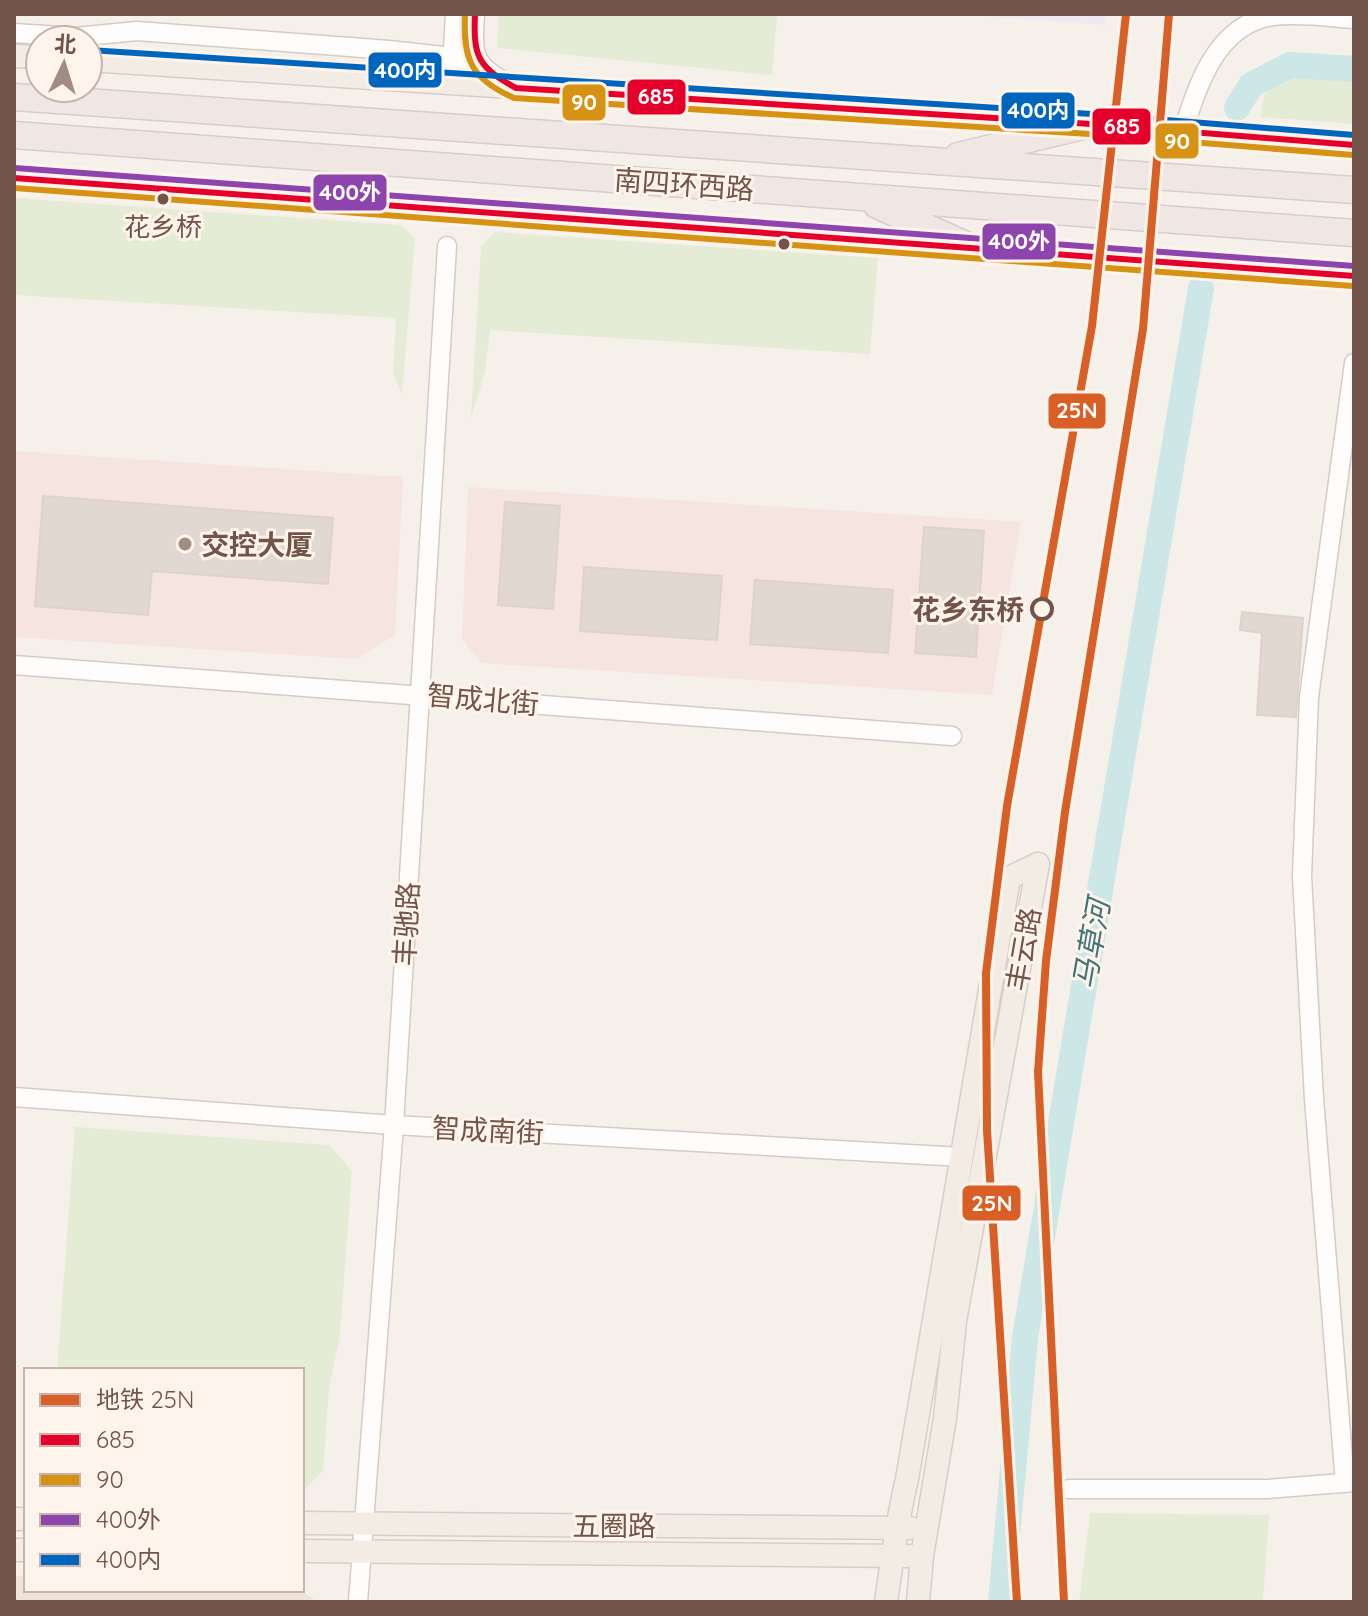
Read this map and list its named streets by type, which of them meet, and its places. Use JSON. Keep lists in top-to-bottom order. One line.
{"streets":{"highway":["南四环西路"],"main road":["丰云路","五圈路"],"street":["智成北街","丰驰路","智成南街"]},"crossings":[["智成北街","丰驰路"],["丰驰路","智成南街"],["丰驰路","五圈路"],["丰云路","智成南街"],["丰云路","五圈路"]],"water":["马草河"],"places":["花乡桥","交控大厦","花乡东桥"],"lines":["metro line 25N","transit line 685","transit line 90","transit line 400内","transit line 400外"],"legend":["地铁 25N","685","90","400外","400内"],"north":"top"}
